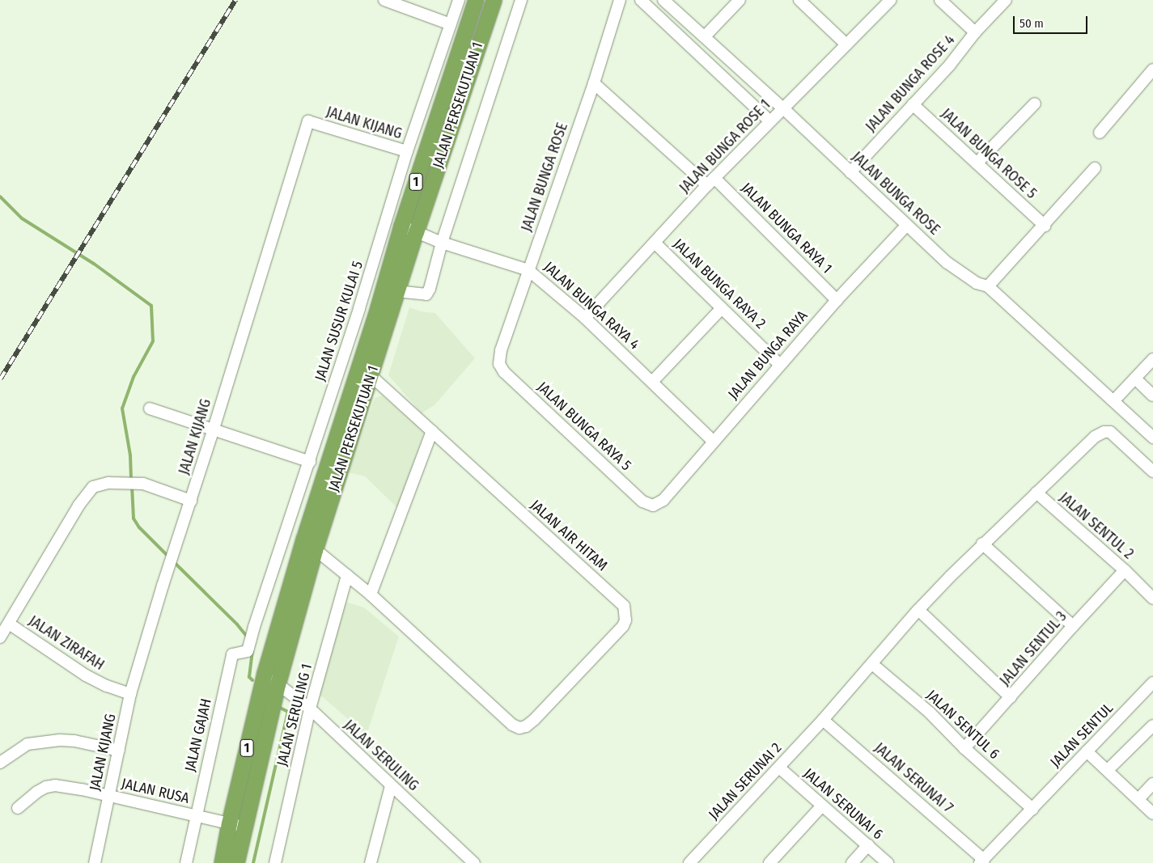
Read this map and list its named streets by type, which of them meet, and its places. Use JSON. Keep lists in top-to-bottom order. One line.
{"streets":{"highway":["JALAN PERSEKUTUAN 1","1"],"street":["JALAN BUNGA ROSE 4","JALAN KIJANG","JALAN BUNGA ROSE 1","JALAN BUNGA ROSE 5","JALAN BUNGA ROSE","JALAN BUNGA RAYA 1","JALAN BUNGA RAYA 2","JALAN BUNGA RAYA 4","JALAN SUSUR KULAI 5","JALAN BUNGA RAYA","JALAN BUNGA RAYA 5","JALAN SENTUL 2","JALAN AIR HITAM","JALAN ZIRAFAH","JALAN SENTUL 3","JALAN SERULING 1","JALAN SENTUL 6","JALAN GAJAH","JALAN SENTUL","JALAN SERULING","JALAN SERUNAI 7","JALAN SERUNAI 2","JALAN RUSA","JALAN SERUNAI 6"]},"crossings":[["JALAN BUNGA ROSE 4","JALAN BUNGA ROSE 5"],["JALAN BUNGA ROSE 4","JALAN BUNGA ROSE"],["JALAN PERSEKUTUAN 1","JALAN BUNGA RAYA 4"],["JALAN PERSEKUTUAN 1","JALAN AIR HITAM"],["JALAN PERSEKUTUAN 1","JALAN SERULING"],["JALAN PERSEKUTUAN 1","JALAN RUSA"],["JALAN KIJANG","JALAN SUSUR KULAI 5"],["JALAN KIJANG","JALAN ZIRAFAH"],["JALAN KIJANG","JALAN RUSA"],["JALAN BUNGA ROSE 1","JALAN BUNGA ROSE"],["JALAN BUNGA ROSE 1","JALAN BUNGA RAYA 1"],["JALAN BUNGA ROSE 1","JALAN BUNGA RAYA 2"],["JALAN BUNGA ROSE 1","JALAN BUNGA RAYA 4"],["JALAN BUNGA ROSE","JALAN BUNGA RAYA 1"],["JALAN BUNGA ROSE","JALAN BUNGA RAYA 4"],["JALAN BUNGA ROSE","JALAN BUNGA RAYA"],["JALAN BUNGA ROSE","JALAN BUNGA RAYA 5"],["JALAN BUNGA RAYA 1","JALAN BUNGA RAYA"],["JALAN BUNGA RAYA 2","JALAN BUNGA RAYA"],["JALAN BUNGA RAYA 4","JALAN BUNGA RAYA"],["JALAN SUSUR KULAI 5","JALAN GAJAH"],["JALAN BUNGA RAYA","JALAN BUNGA RAYA 5"],["JALAN SENTUL 2","JALAN SENTUL 3"],["JALAN SENTUL 2","JALAN SERUNAI 2"],["JALAN SENTUL 3","JALAN SENTUL 6"],["JALAN SERULING 1","JALAN SERULING"],["JALAN SENTUL 6","JALAN SENTUL"],["JALAN SENTUL 6","JALAN SERUNAI 2"],["JALAN GAJAH","JALAN RUSA"],["JALAN SENTUL","JALAN SERUNAI 7"],["JALAN SERUNAI 7","JALAN SERUNAI 2"],["JALAN SERUNAI 2","JALAN SERUNAI 6"]],"scale_bar":"50 m"}
